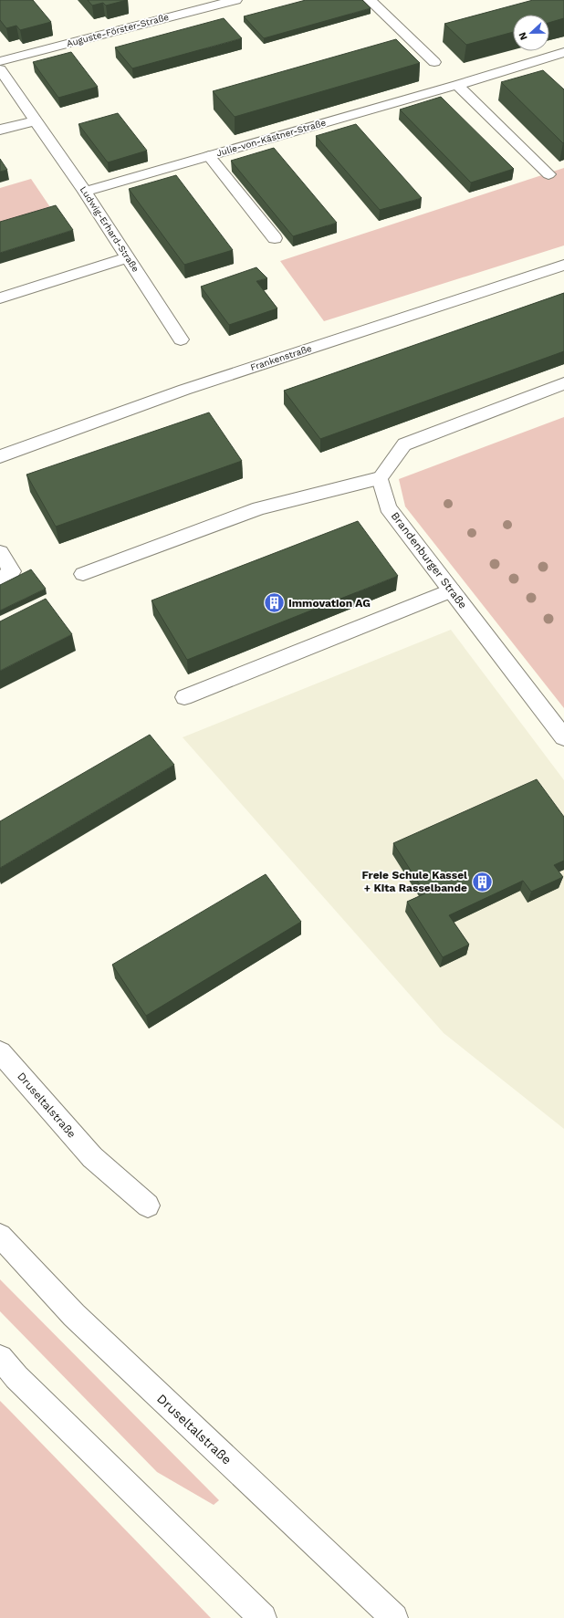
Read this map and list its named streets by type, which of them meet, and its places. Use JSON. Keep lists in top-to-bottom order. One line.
{"streets":{"street":["Auguste-Förster-Straße","Julie-von-Kästner-Straße","Ludwig-Erhard-Straße","Frankenstraße","Brandenburger Straße","Druseltalstraße"]},"crossings":[["Julie-von-Kästner-Straße","Ludwig-Erhard-Straße"]],"places":{"building":["Immovation AG","Freie Schule Kassel + Kita Rasselbande"]},"north":"left"}
